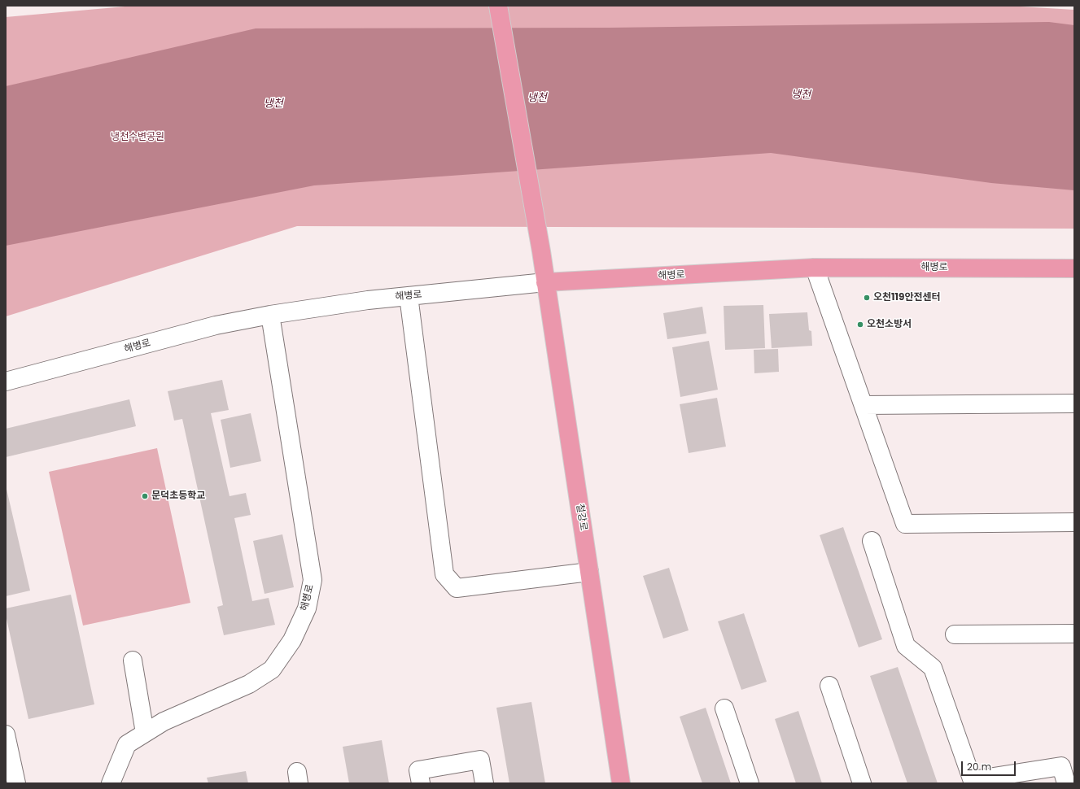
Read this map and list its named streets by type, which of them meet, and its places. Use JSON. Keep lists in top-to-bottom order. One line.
{"streets":{"main road":["해병로","철강로"]},"crossings":[["해병로","철강로"]],"water":["냉천"],"parks":["냉천수변공원"],"places":["오천119안전센터","오천소방서","문덕초등학교"],"scale_bar":"20 m"}
